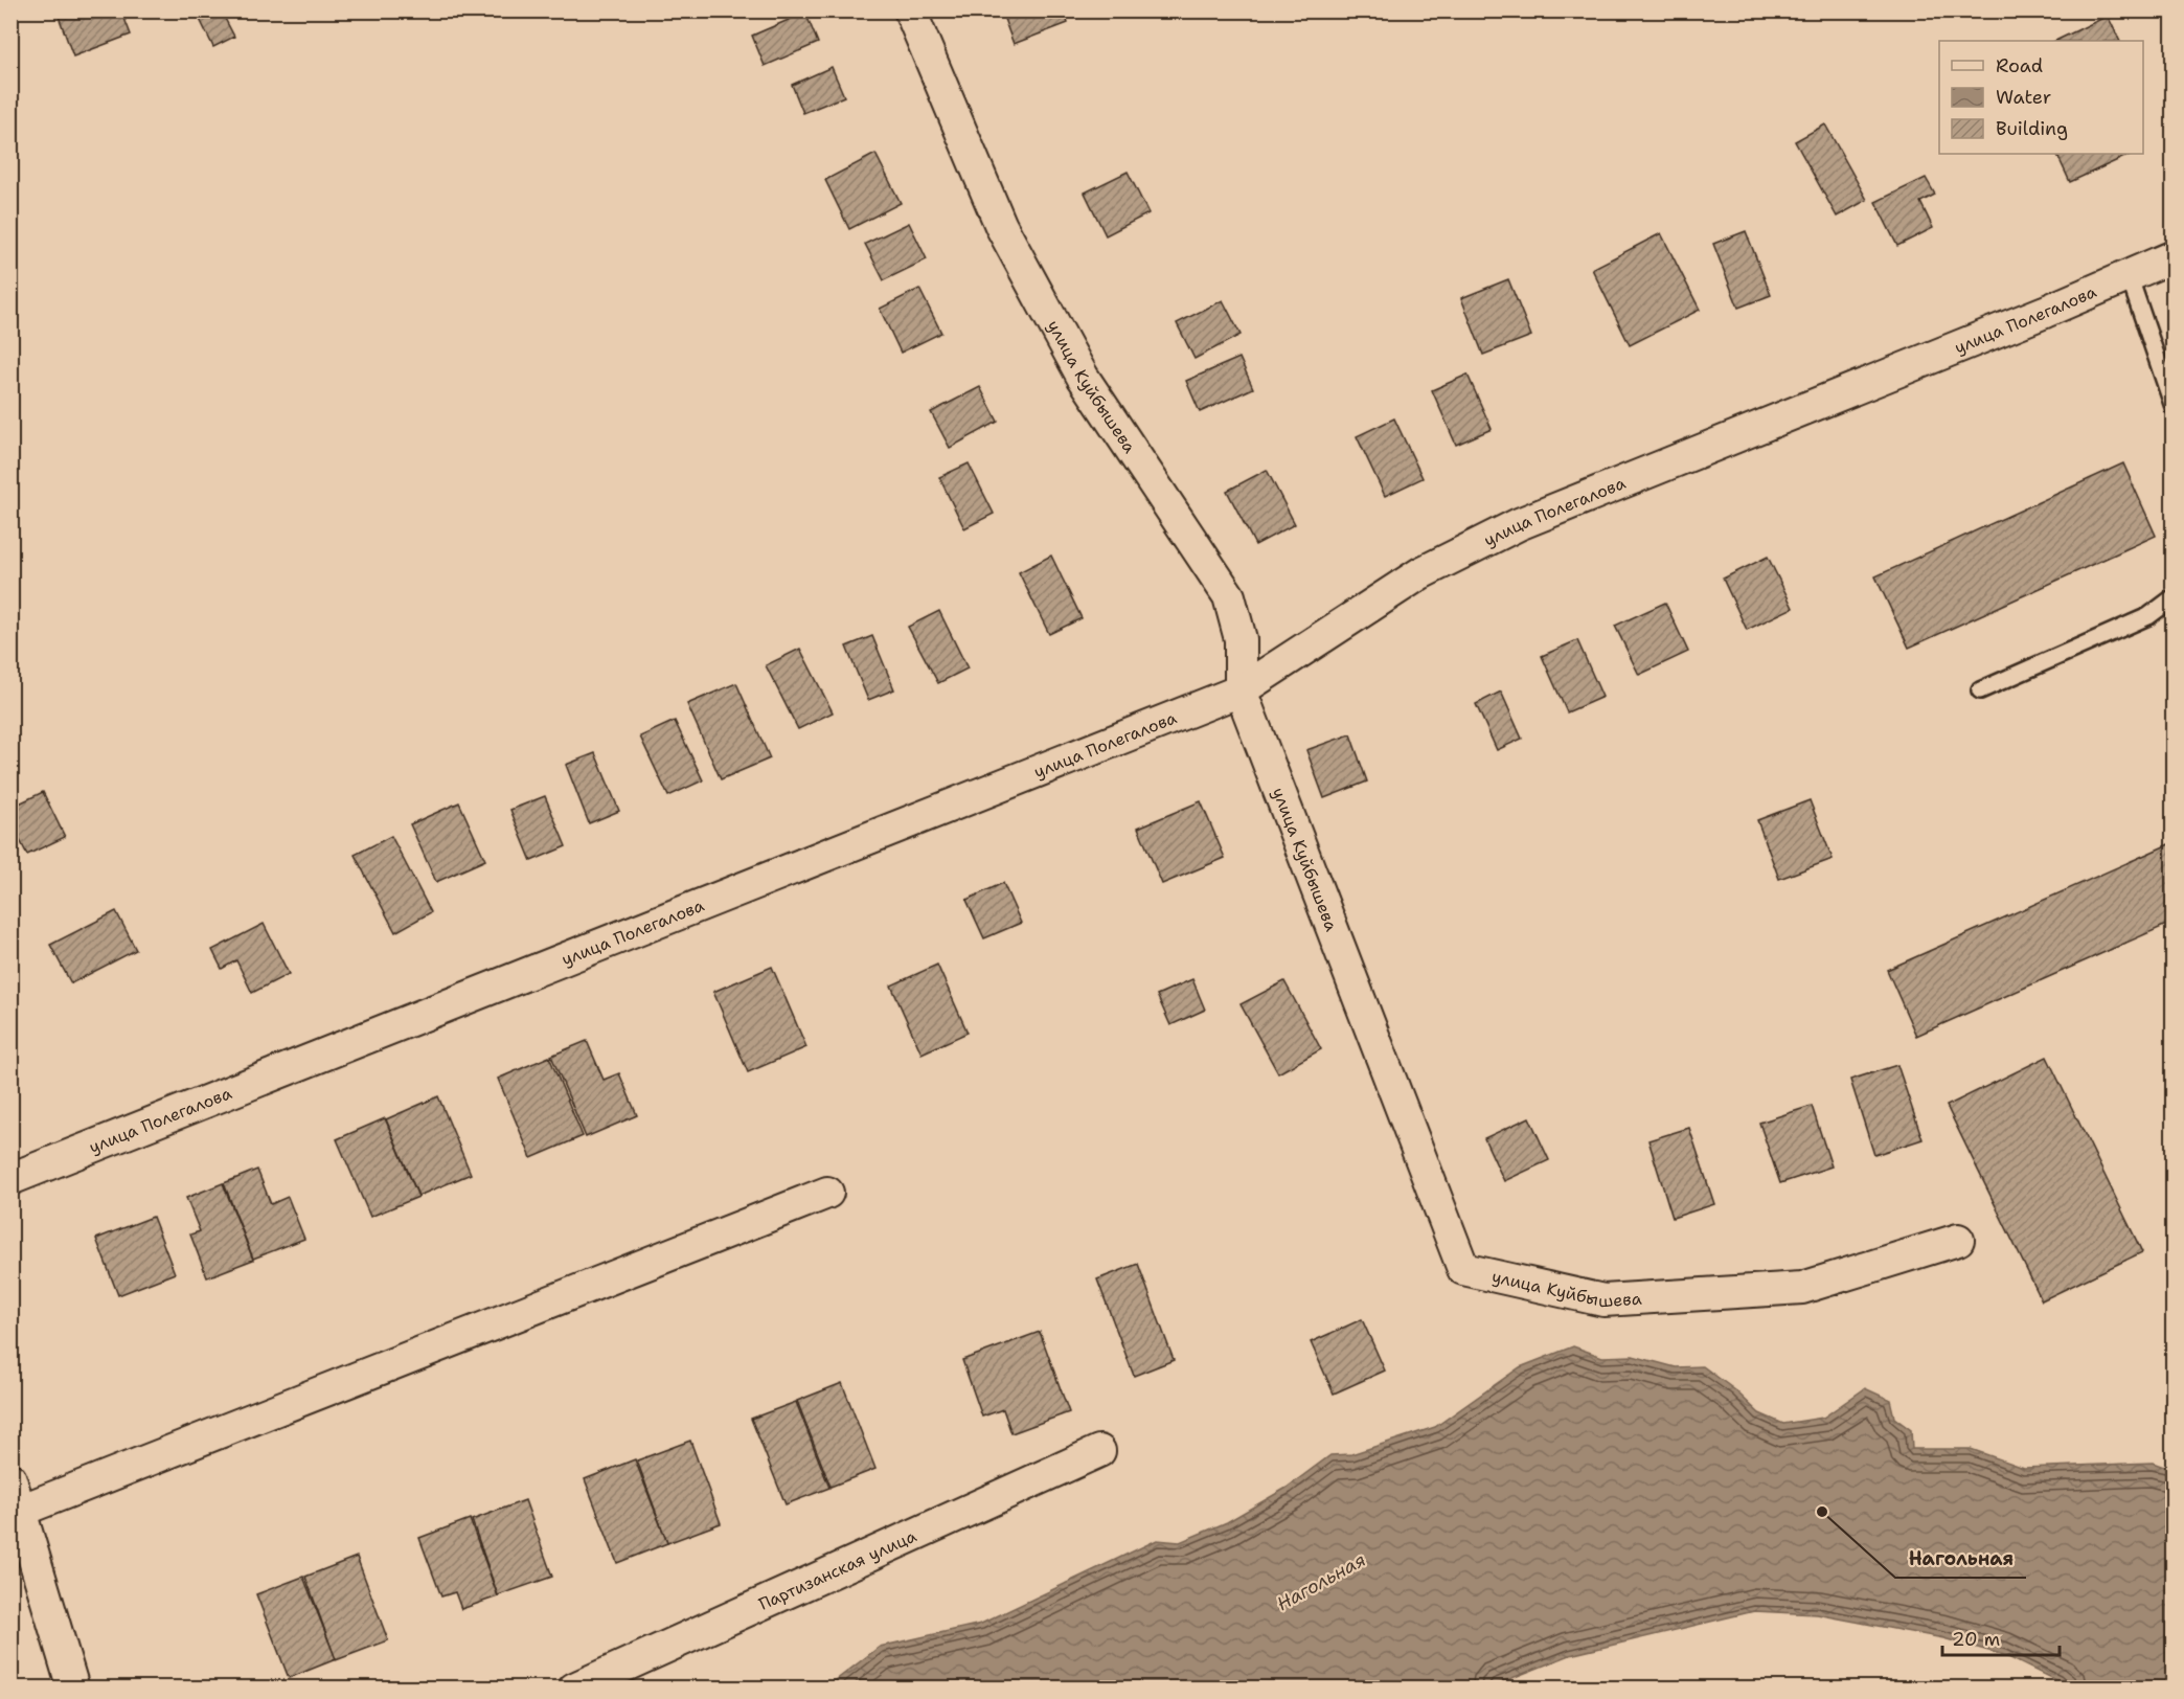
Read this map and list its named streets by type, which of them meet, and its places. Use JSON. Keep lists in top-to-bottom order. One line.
{"streets":{"street":["улица Полегалова","улица Куйбышева","Партизанская улица"]},"crossings":[["улица Полегалова","улица Куйбышева"]],"water":["Нагольная"],"places":["Нагольная"],"legend":["Road","Water","Building"],"scale_bar":"20 m"}
